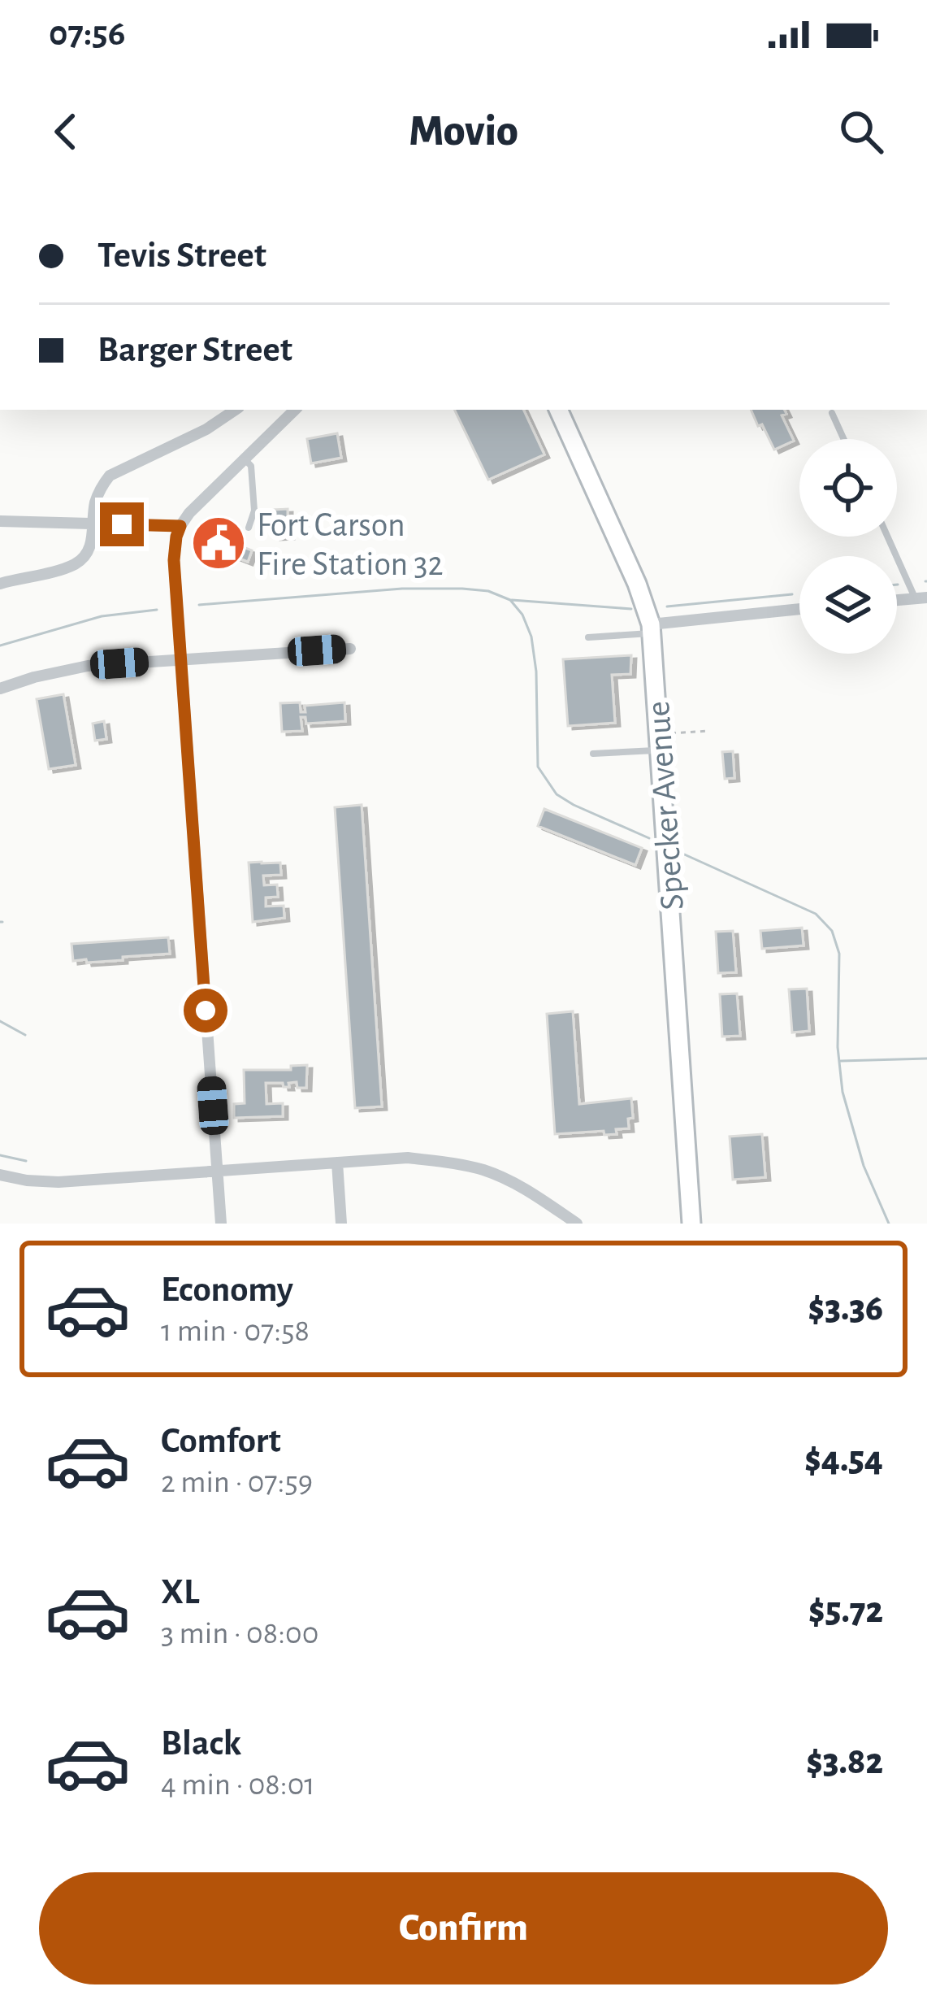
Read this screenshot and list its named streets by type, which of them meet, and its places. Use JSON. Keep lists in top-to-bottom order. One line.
{"streets":{"street":["Specker Avenue"]},"places":{"public building":["Fort Carson Fire Station 32"]},"page":{"status":"07:56","header":"Movio","banner":["Tevis Street","Barger Street"],"list":[{"name":"Economy","note":"1 min · 07:58","value":"$3.36"},{"name":"Comfort","note":"2 min · 07:59","value":"$4.54"},{"name":"XL","note":"3 min · 08:00","value":"$5.72"},{"name":"Black","note":"4 min · 08:01","value":"$3.82"}],"buttons":"Confirm"}}
